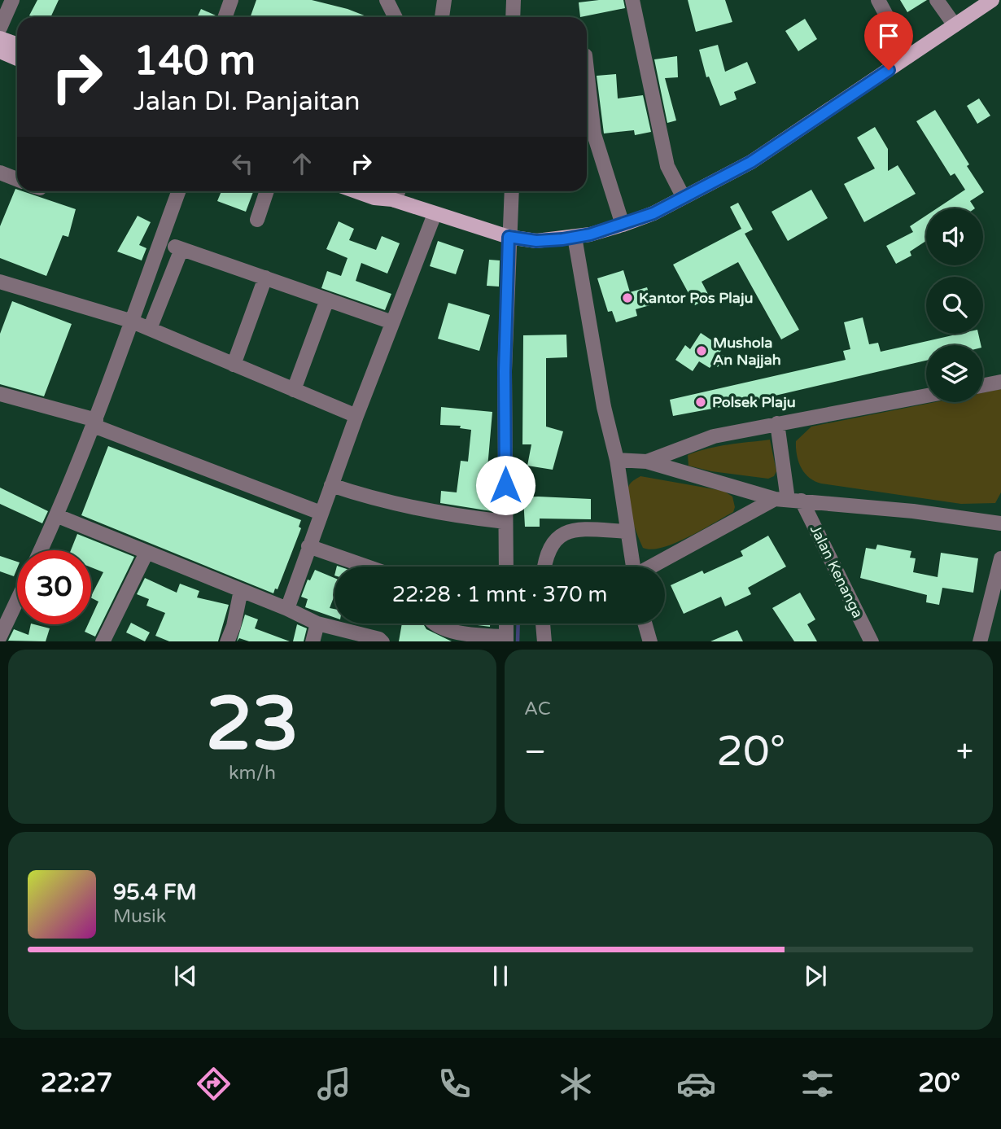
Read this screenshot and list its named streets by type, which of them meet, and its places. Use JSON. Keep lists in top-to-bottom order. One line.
{"streets":{"street":["Jalan Kenanga"]},"places":["Kantor Pos Plaju","Mushola An Najjah","Polsek Plaju"],"page":{"turn":["140 m","Jalan DI. Panjaitan"],"limit":"30","trip":"22:28 · 1 mnt · 370 m","tile":[["23","km/h"],"AC"],"heat":["−","20°","+"],"song":["95.4 FM","Musik"],"tabs":["22:27","20°"]}}
